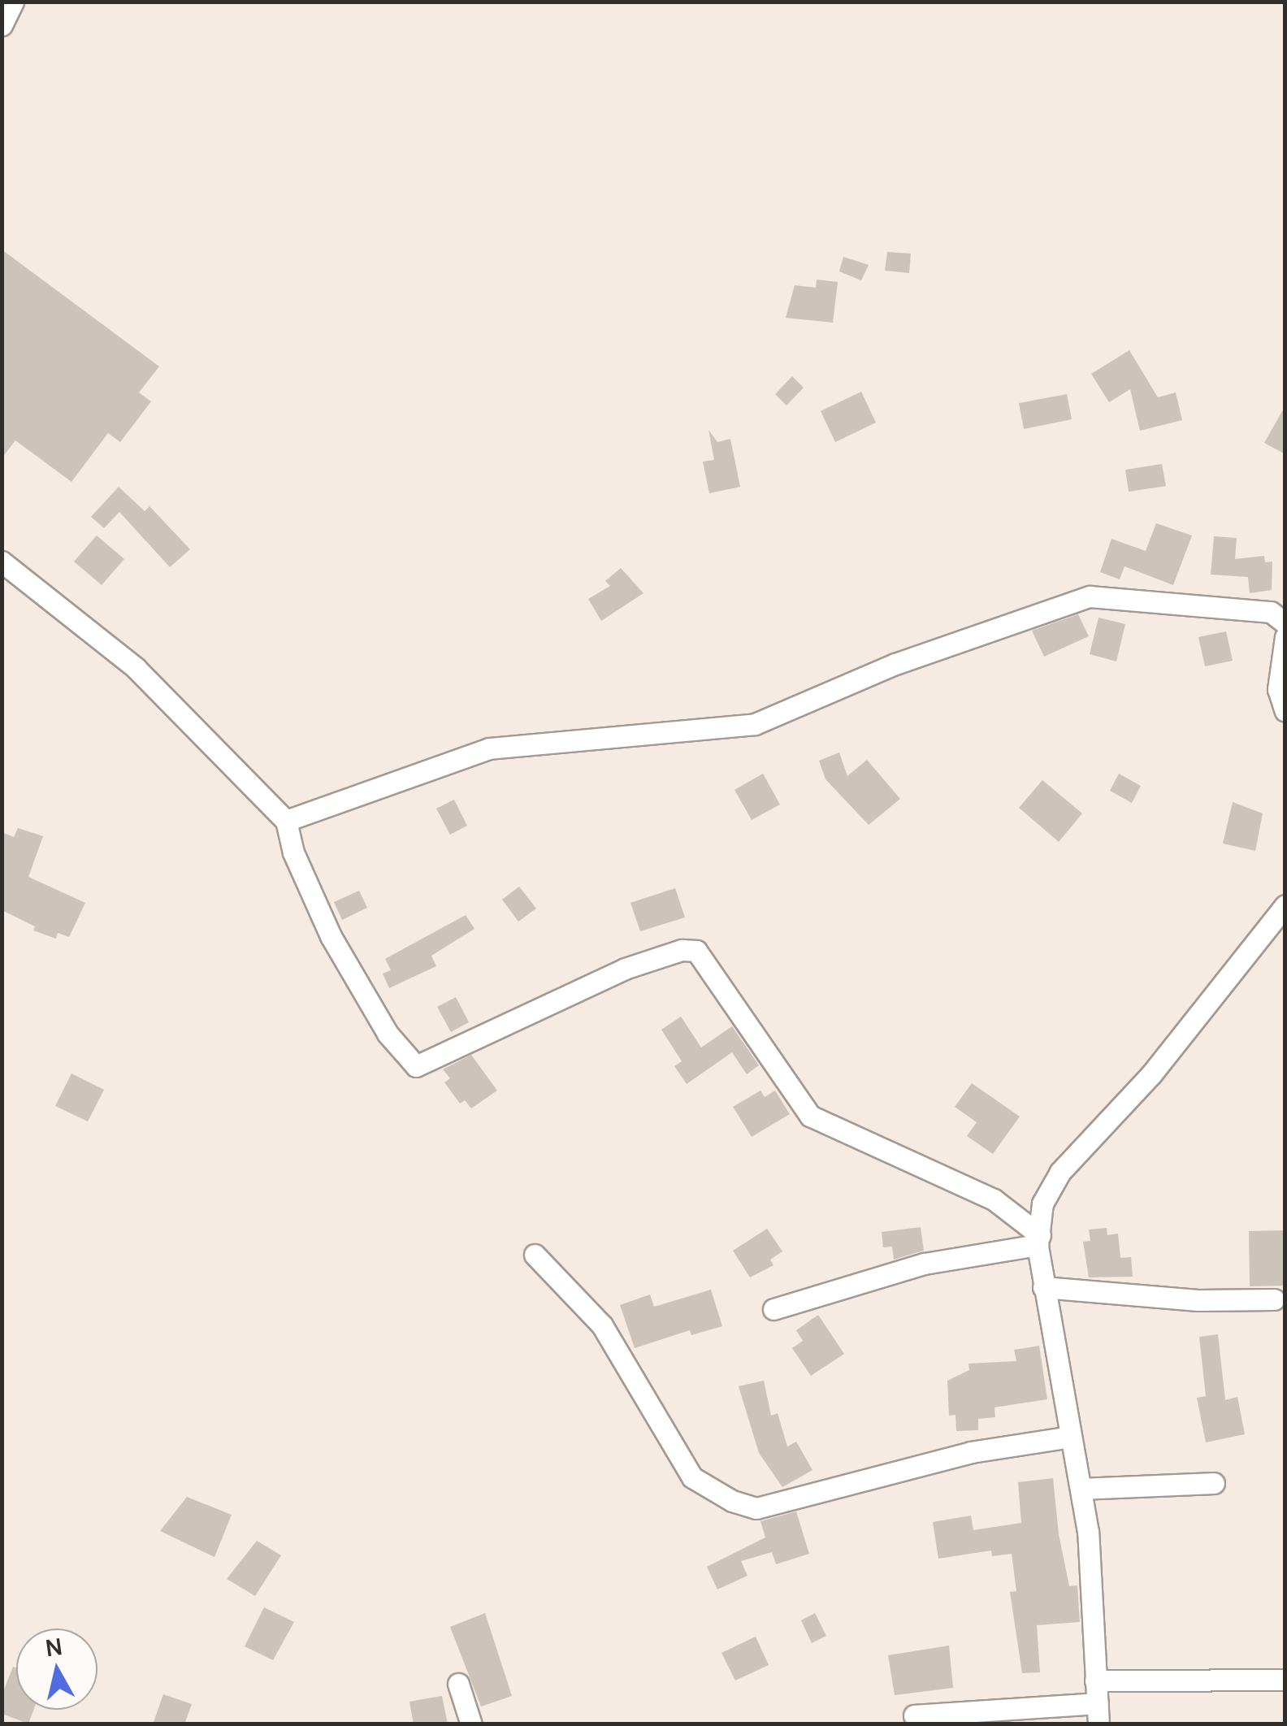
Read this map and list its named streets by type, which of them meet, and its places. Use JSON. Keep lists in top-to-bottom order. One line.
{"north":"top"}
